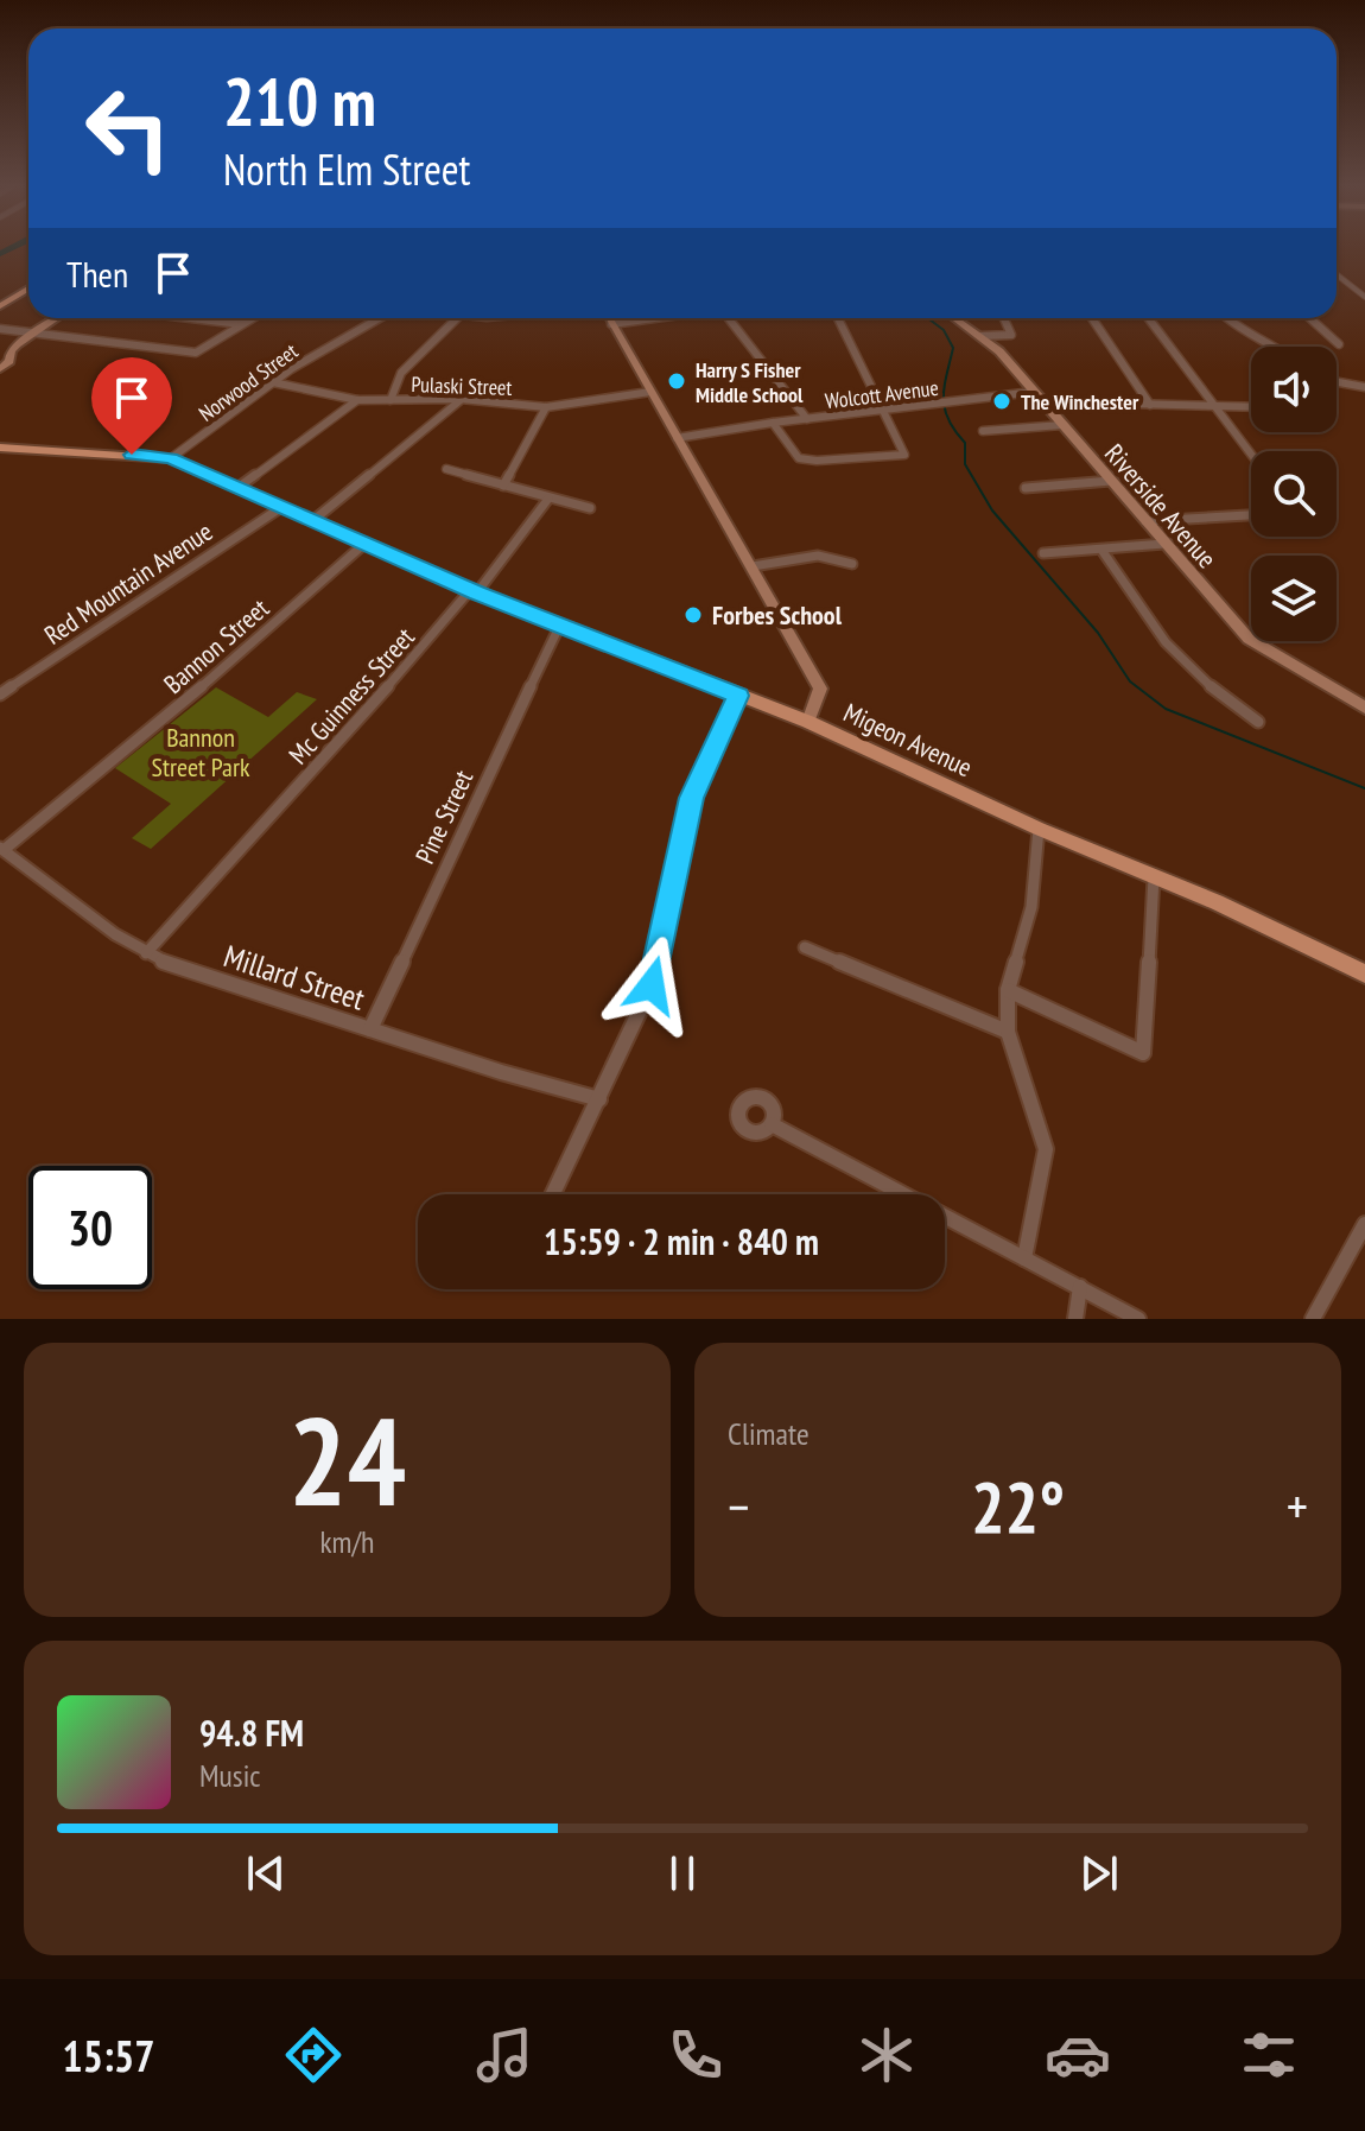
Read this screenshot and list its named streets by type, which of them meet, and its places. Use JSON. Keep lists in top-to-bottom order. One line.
{"streets":{"main road":["Riverside Avenue","Migeon Avenue"],"street":["Norwood Street","Pulaski Street","Wolcott Avenue","Red Mountain Avenue","Bannon Street","Mc Guinness Street","Pine Street","Millard Street"]},"crossings":[["Norwood Street","Pulaski Street"],["Pulaski Street","Migeon Avenue"],["Wolcott Avenue","Riverside Avenue"],["Wolcott Avenue","Migeon Avenue"],["Bannon Street","Millard Street"],["Mc Guinness Street","Millard Street"],["Pine Street","Millard Street"]],"parks":["Bannon Street Park"],"places":["Harry S Fisher Middle School","The Winchester","Forbes School"],"page":{"turn":["210 m","North Elm Street"],"then":"Then","limit":"30","trip":"15:59 · 2 min · 840 m","tile":[["24","km/h"],"Climate"],"heat":["−","22°","+"],"song":["94.8 FM","Music"],"tabs":"15:57"}}
